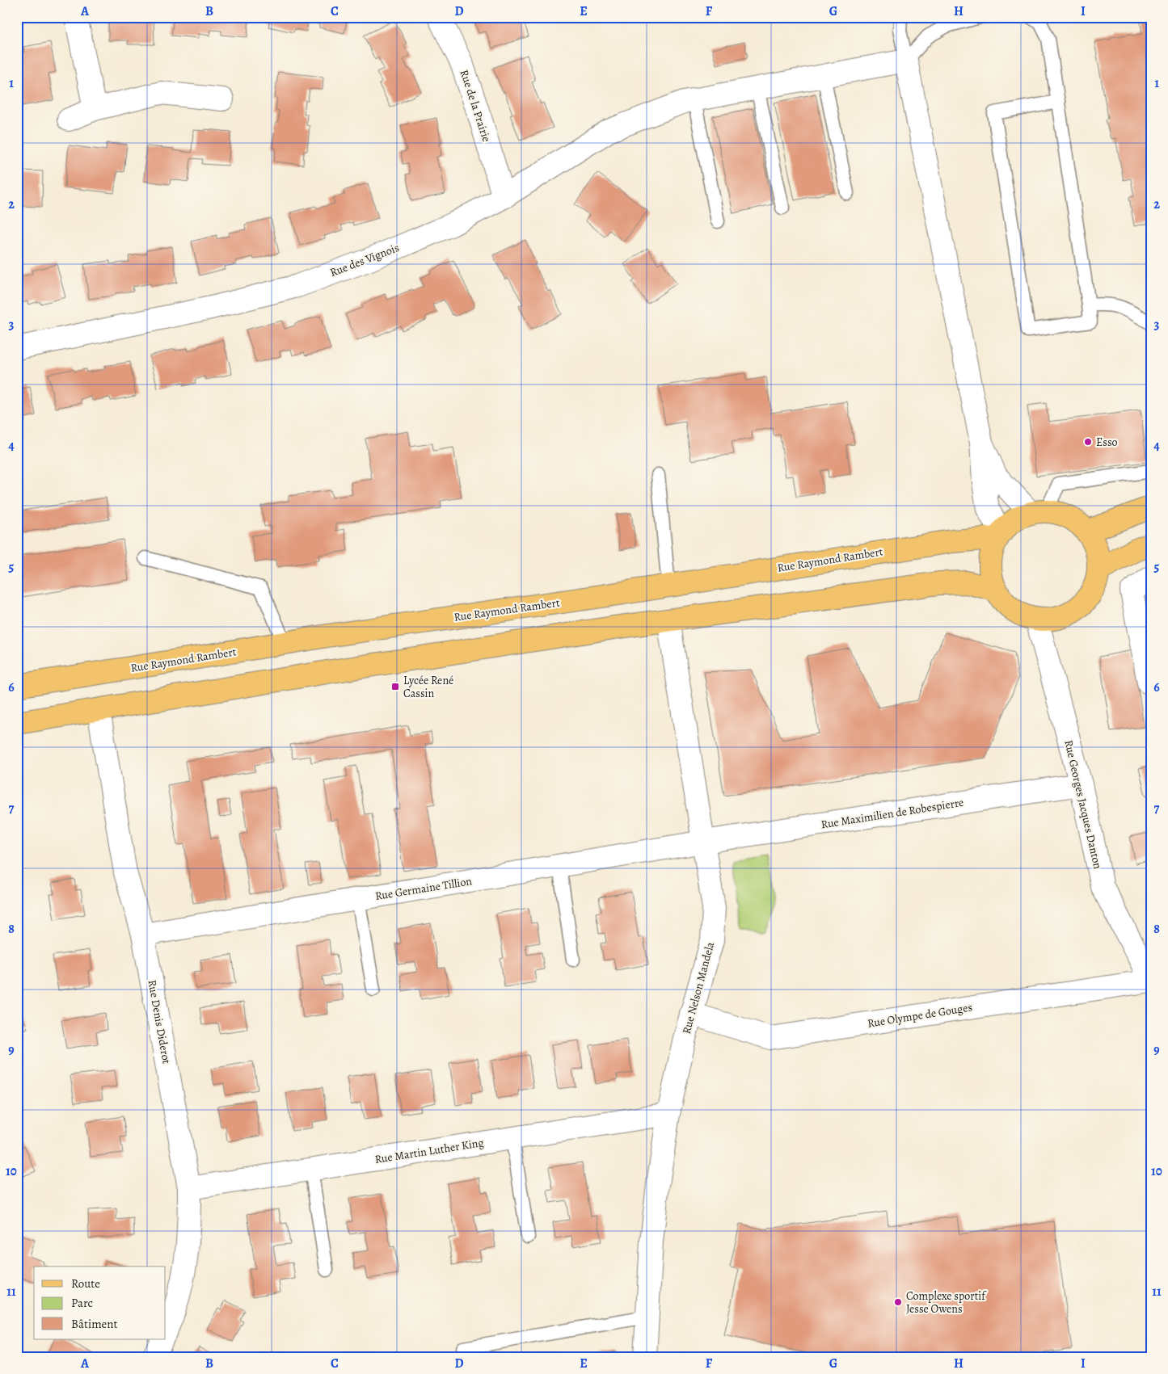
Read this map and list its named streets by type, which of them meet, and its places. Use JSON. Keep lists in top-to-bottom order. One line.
{"streets":{"main road":["Rue Raymond Rambert"],"street":["Rue de la Prairie","Rue des Vignois","Rue Georges Jacques Danton","Rue Maximilien de Robespierre","Rue Germaine Tillion","Rue Nelson Mandela","Rue Olympe de Gouges","Rue Denis Diderot","Rue Martin Luther King"]},"crossings":[["Rue de la Prairie","Rue des Vignois"],["Rue Raymond Rambert","Rue Georges Jacques Danton"],["Rue Georges Jacques Danton","Rue Maximilien de Robespierre"],["Rue Georges Jacques Danton","Rue Olympe de Gouges"],["Rue Maximilien de Robespierre","Rue Germaine Tillion"],["Rue Maximilien de Robespierre","Rue Nelson Mandela"],["Rue Germaine Tillion","Rue Nelson Mandela"],["Rue Germaine Tillion","Rue Denis Diderot"],["Rue Nelson Mandela","Rue Olympe de Gouges"],["Rue Nelson Mandela","Rue Martin Luther King"],["Rue Denis Diderot","Rue Martin Luther King"]],"places":{"other":["Esso","Complexe sportif Jesse Owens"],"transit":["Lycée René Cassin"]},"legend":["Route","Parc","Bâtiment"],"grid":{"columns":["A","B","C","D","E","F","G","H","I"],"rows":["1","2","3","4","5","6","7","8","9","10","11"]}}
